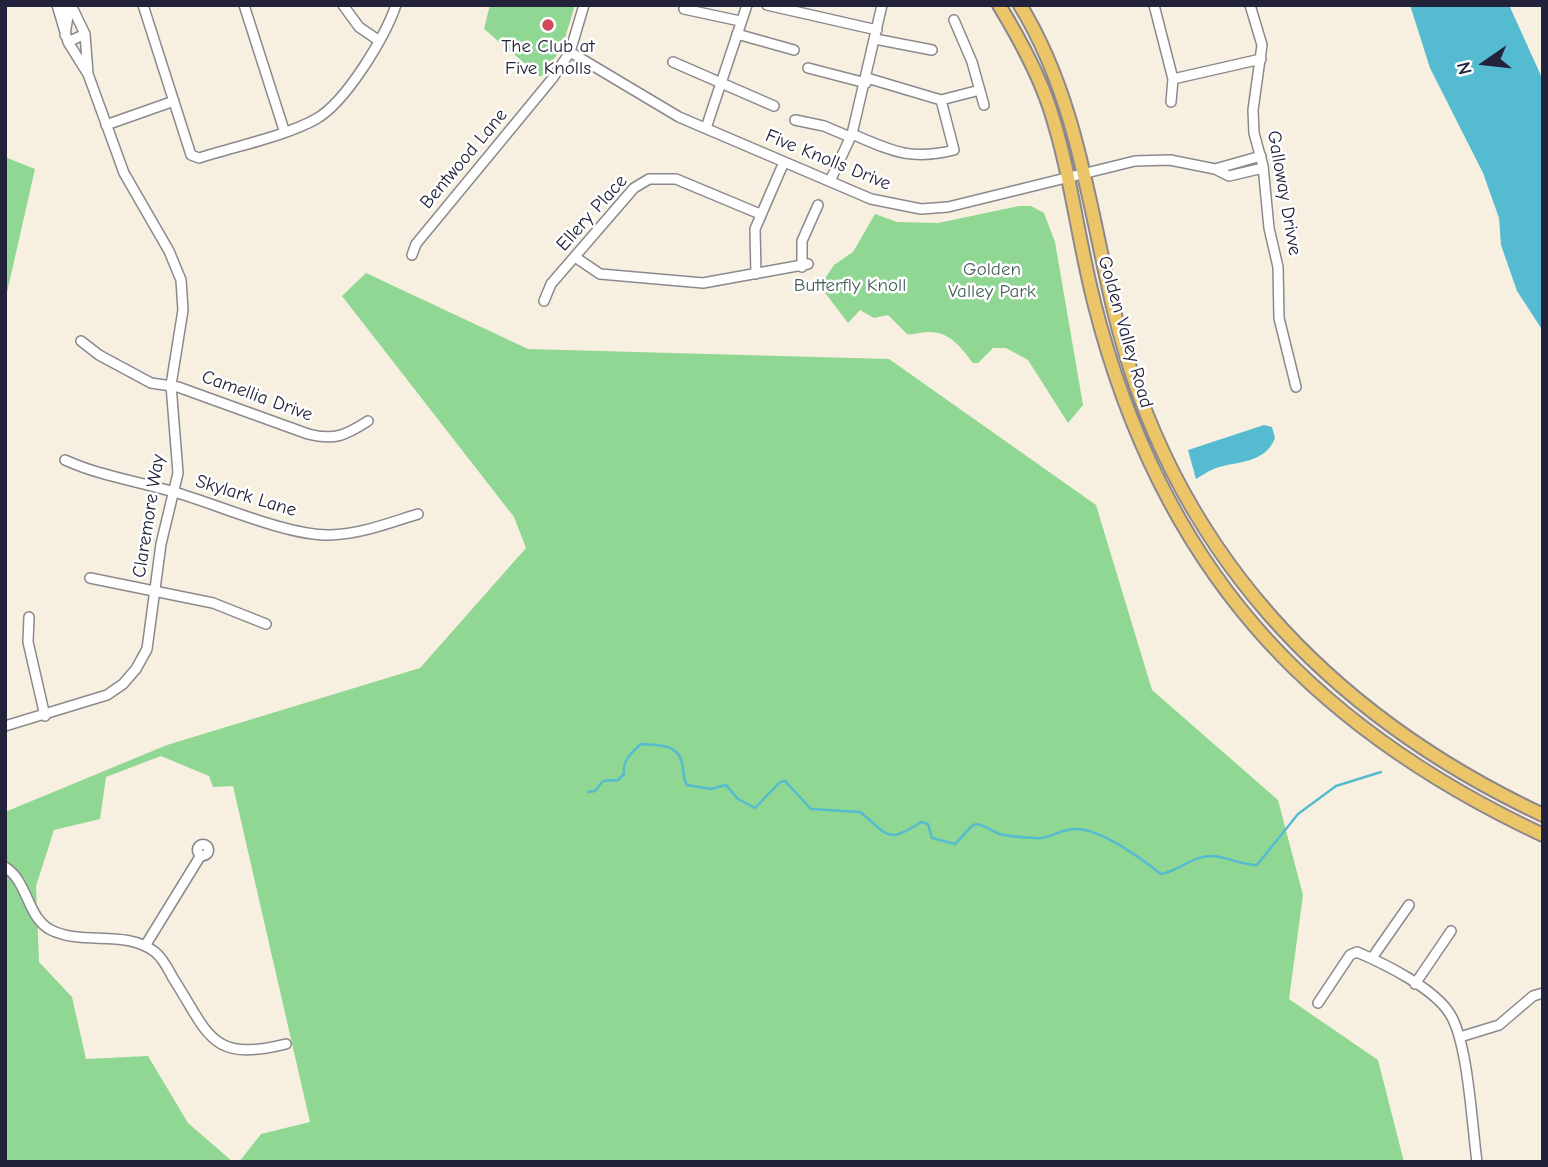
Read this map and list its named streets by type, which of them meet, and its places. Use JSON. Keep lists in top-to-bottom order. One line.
{"streets":{"main road":["Golden Valley Road"],"street":["Bentwood Lane","Five Knolls Drive","Galloway Drivve","Ellery Place","Camellia Drive","Skylark Lane","Claremore Way"]},"crossings":[["Bentwood Lane","Five Knolls Drive"],["Five Knolls Drive","Galloway Drivve"],["Five Knolls Drive","Golden Valley Road"],["Camellia Drive","Claremore Way"],["Skylark Lane","Claremore Way"]],"parks":["Golden Valley Park","Butterfly Knoll"],"places":["The Club at Five Knolls"],"north":"left"}
